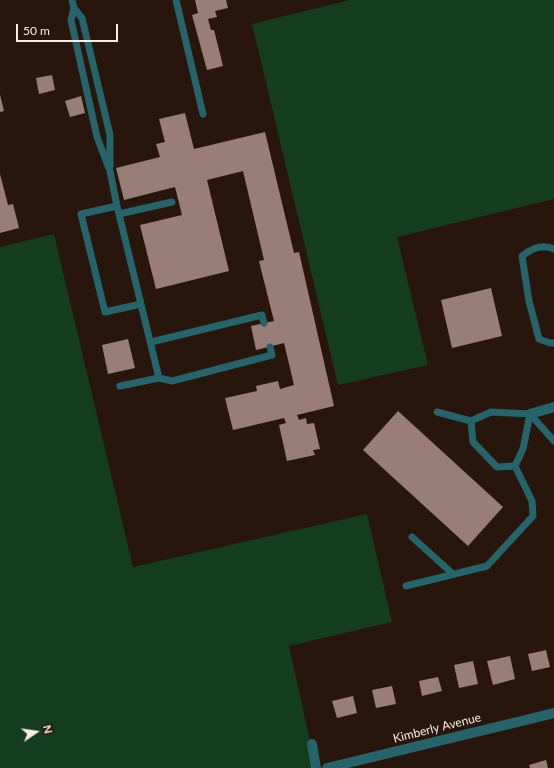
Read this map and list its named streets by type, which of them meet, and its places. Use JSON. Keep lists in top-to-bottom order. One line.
{"streets":{"street":["Kimberly Avenue"]},"scale_bar":"50 m","north":"right"}
